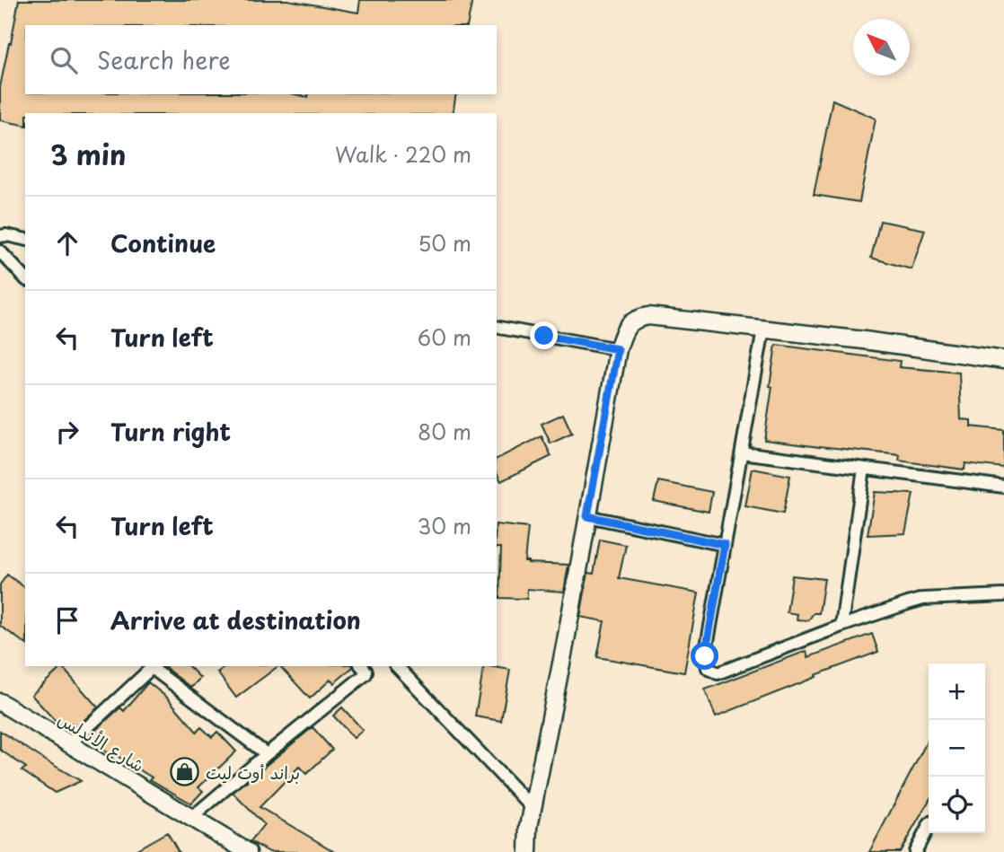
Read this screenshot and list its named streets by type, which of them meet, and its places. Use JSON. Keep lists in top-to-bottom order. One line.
{"streets":{"main road":["شارع الأندلس"]},"places":{"shop":["براند أوت ليت"]},"north":"top left","page":{"search":"Search here","heading":["3 min","Walk · 220 m"],"list":[["Continue","50 m"],["Turn left","60 m"],["Turn right","80 m"],["Turn left","30 m"],"Arrive at destination"],"map_buttons":["+","−"]}}
